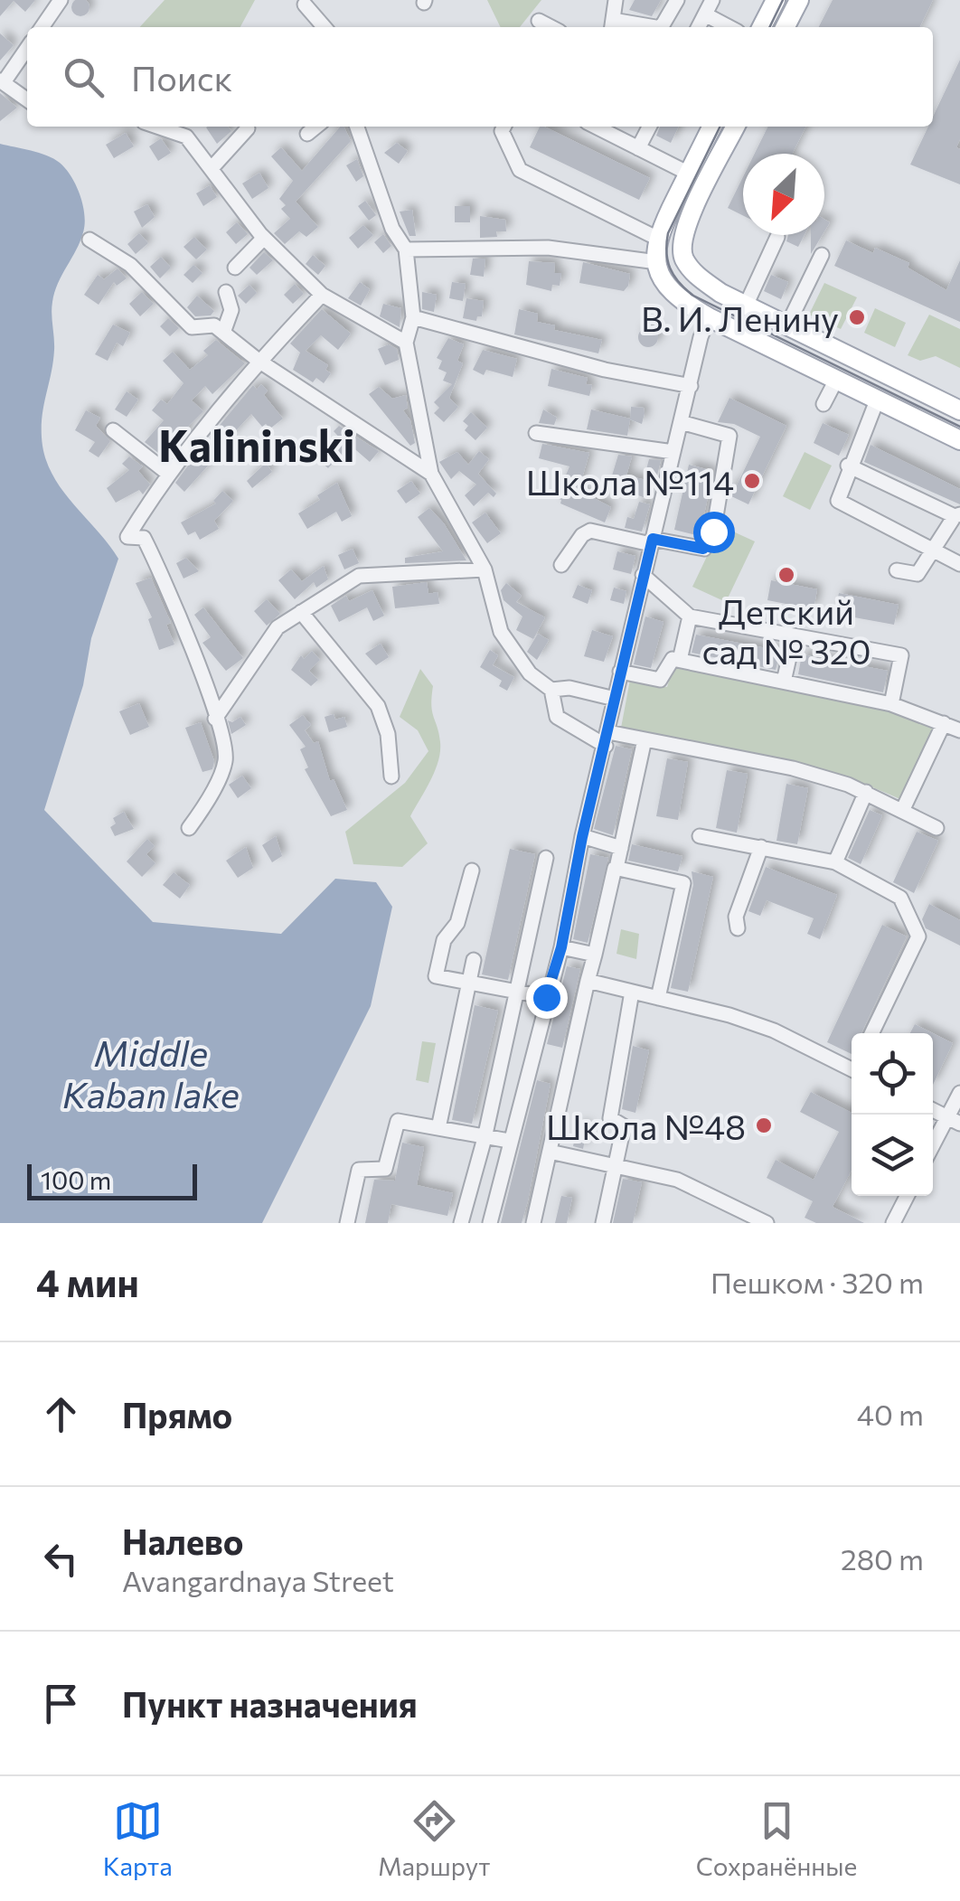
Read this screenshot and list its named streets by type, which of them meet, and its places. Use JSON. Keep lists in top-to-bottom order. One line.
{"districts":["Kalininski"],"water":["Middle Kaban lake"],"places":["В. И. Ленину","Школа №114","Детский сад № 320","Школа №48"],"scale_bar":"100 m","north":"bottom left","page":{"search":"Поиск","scale":"100 m","heading":["4 мин","Пешком · 320 m"],"list":[["Прямо","40 m"],["Налево","Avangardnaya Street","280 m"],"Пункт назначения"],"nav":["Карта","Маршрут","Сохранённые"]}}
